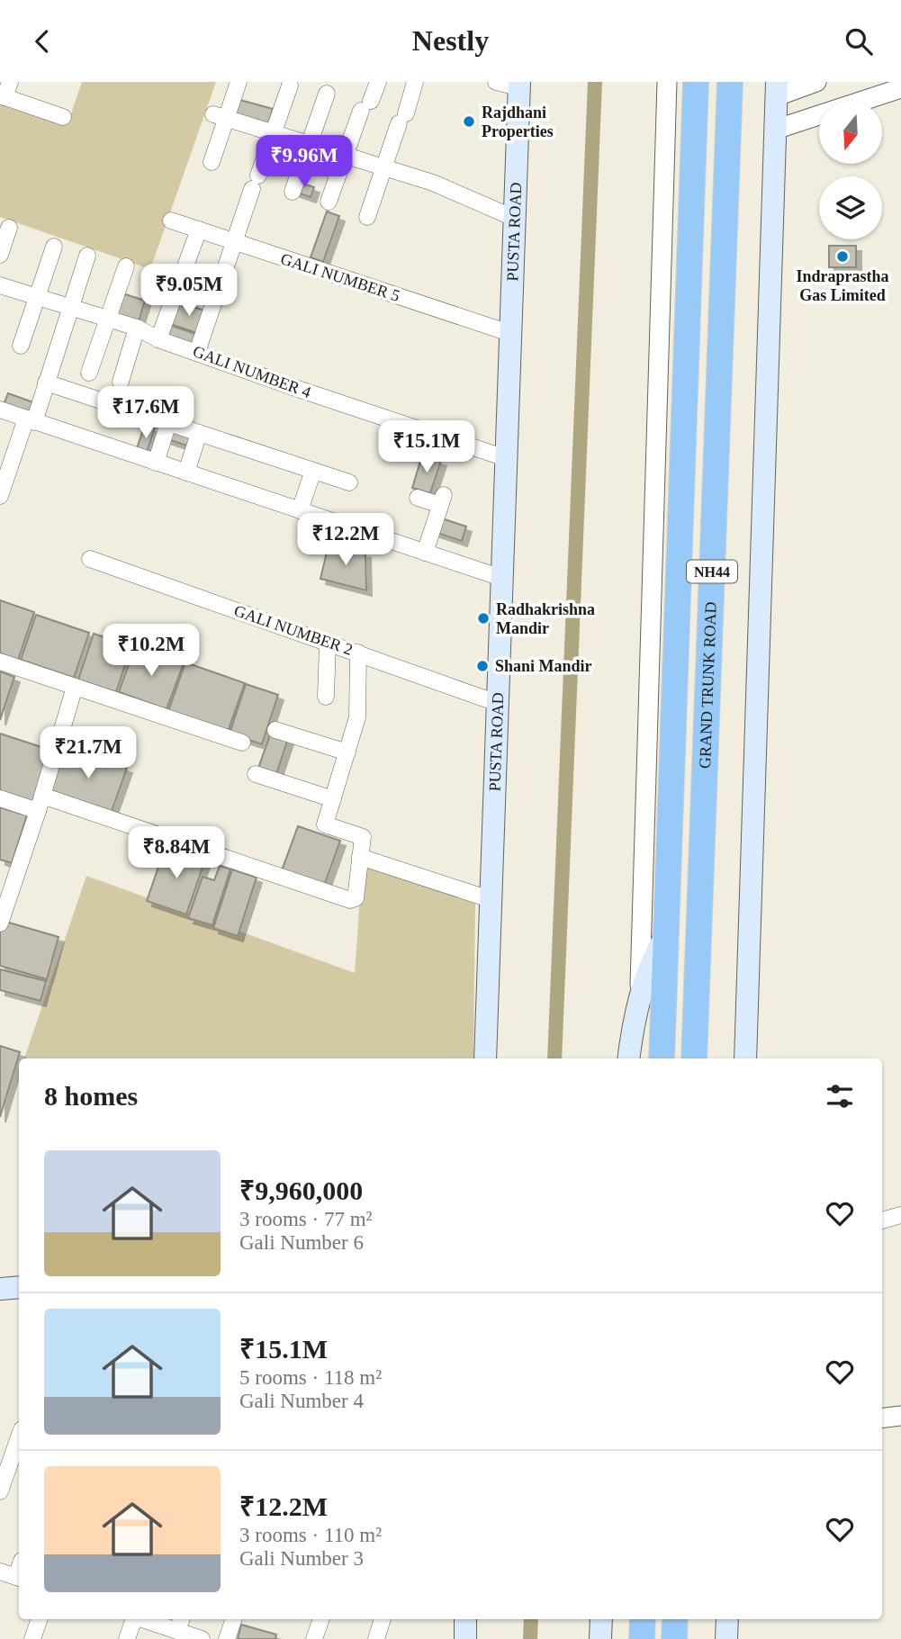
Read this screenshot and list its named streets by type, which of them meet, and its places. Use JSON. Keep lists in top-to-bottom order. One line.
{"streets":{"highway":["NH44","GRAND TRUNK ROAD"],"main road":["PUSTA ROAD"],"street":["GALI NUMBER 5","GALI NUMBER 4","GALI NUMBER 2"]},"crossings":[["PUSTA ROAD","GALI NUMBER 5"],["PUSTA ROAD","GALI NUMBER 4"],["PUSTA ROAD","GALI NUMBER 2"]],"places":["Rajdhani Properties","Indraprastha Gas Limited","Radhakrishna Mandir","Shani Mandir"],"north":"bottom","page":{"header":"Nestly","price":["₹9.96M","₹9.05M","₹17.6M","₹15.1M","₹12.2M","₹10.2M","₹21.7M","₹8.84M"],"heading":"8 homes","list":[{"name":"₹9,960,000","note":"3 rooms · 77 m² · Gali Number 6"},{"name":"₹15.1M","note":"5 rooms · 118 m² · Gali Number 4"},{"name":"₹12.2M","note":"3 rooms · 110 m² · Gali Number 3"}]}}
